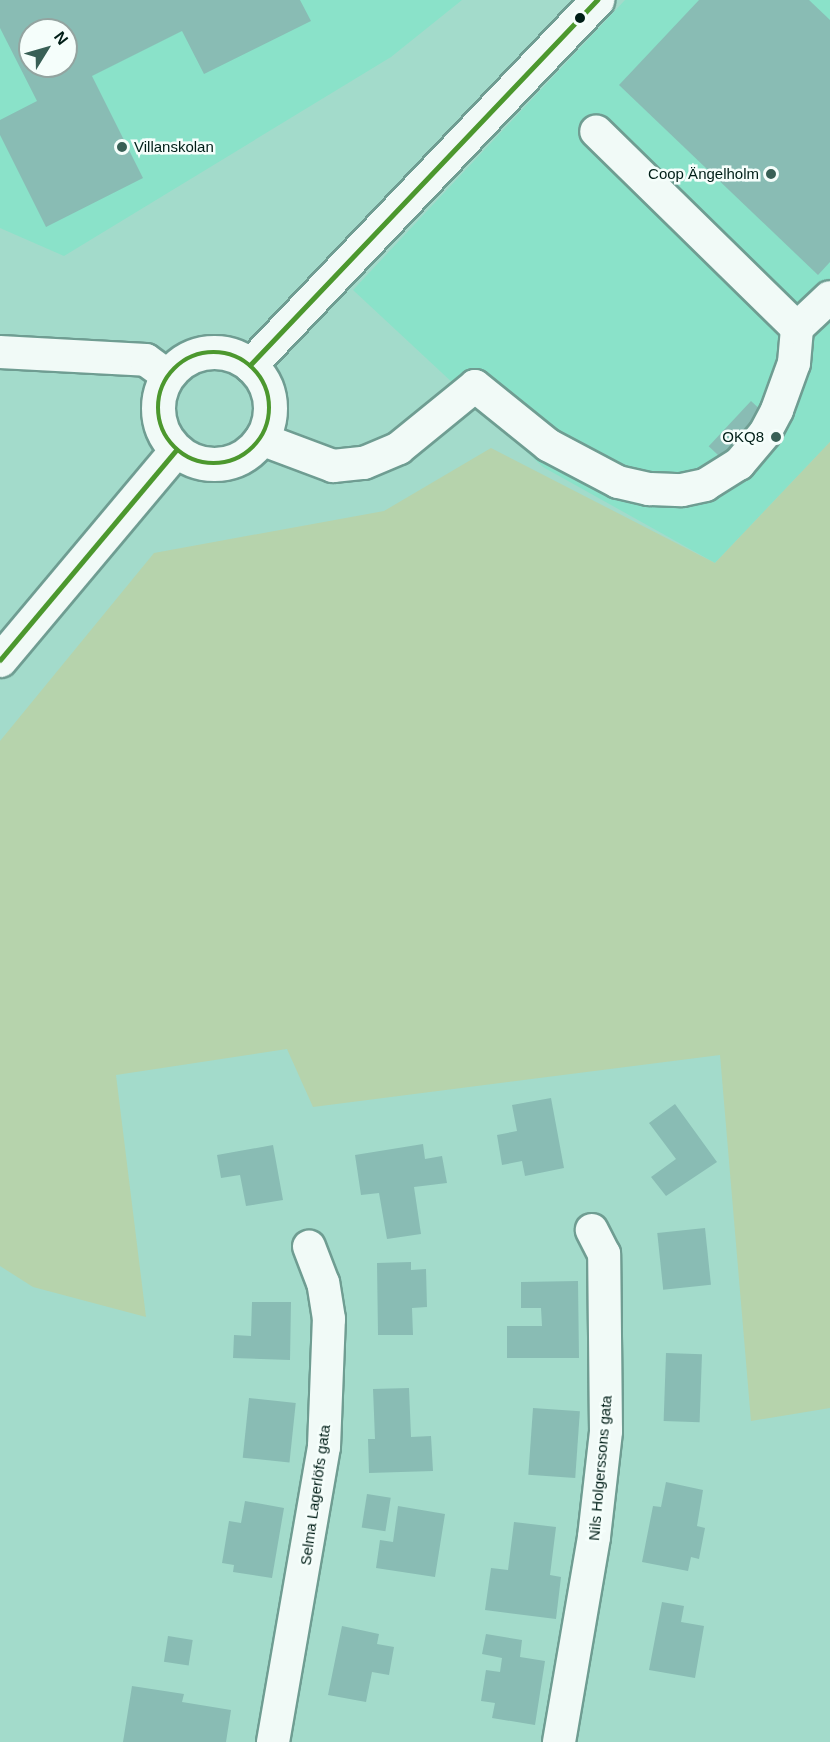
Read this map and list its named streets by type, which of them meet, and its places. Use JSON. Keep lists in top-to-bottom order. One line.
{"streets":{"street":["Nils Holgerssons gata","Selma Lagerlöfs gata"]},"places":["Villanskolan","Coop Ängelholm","OKQ8"],"north":"top right"}
